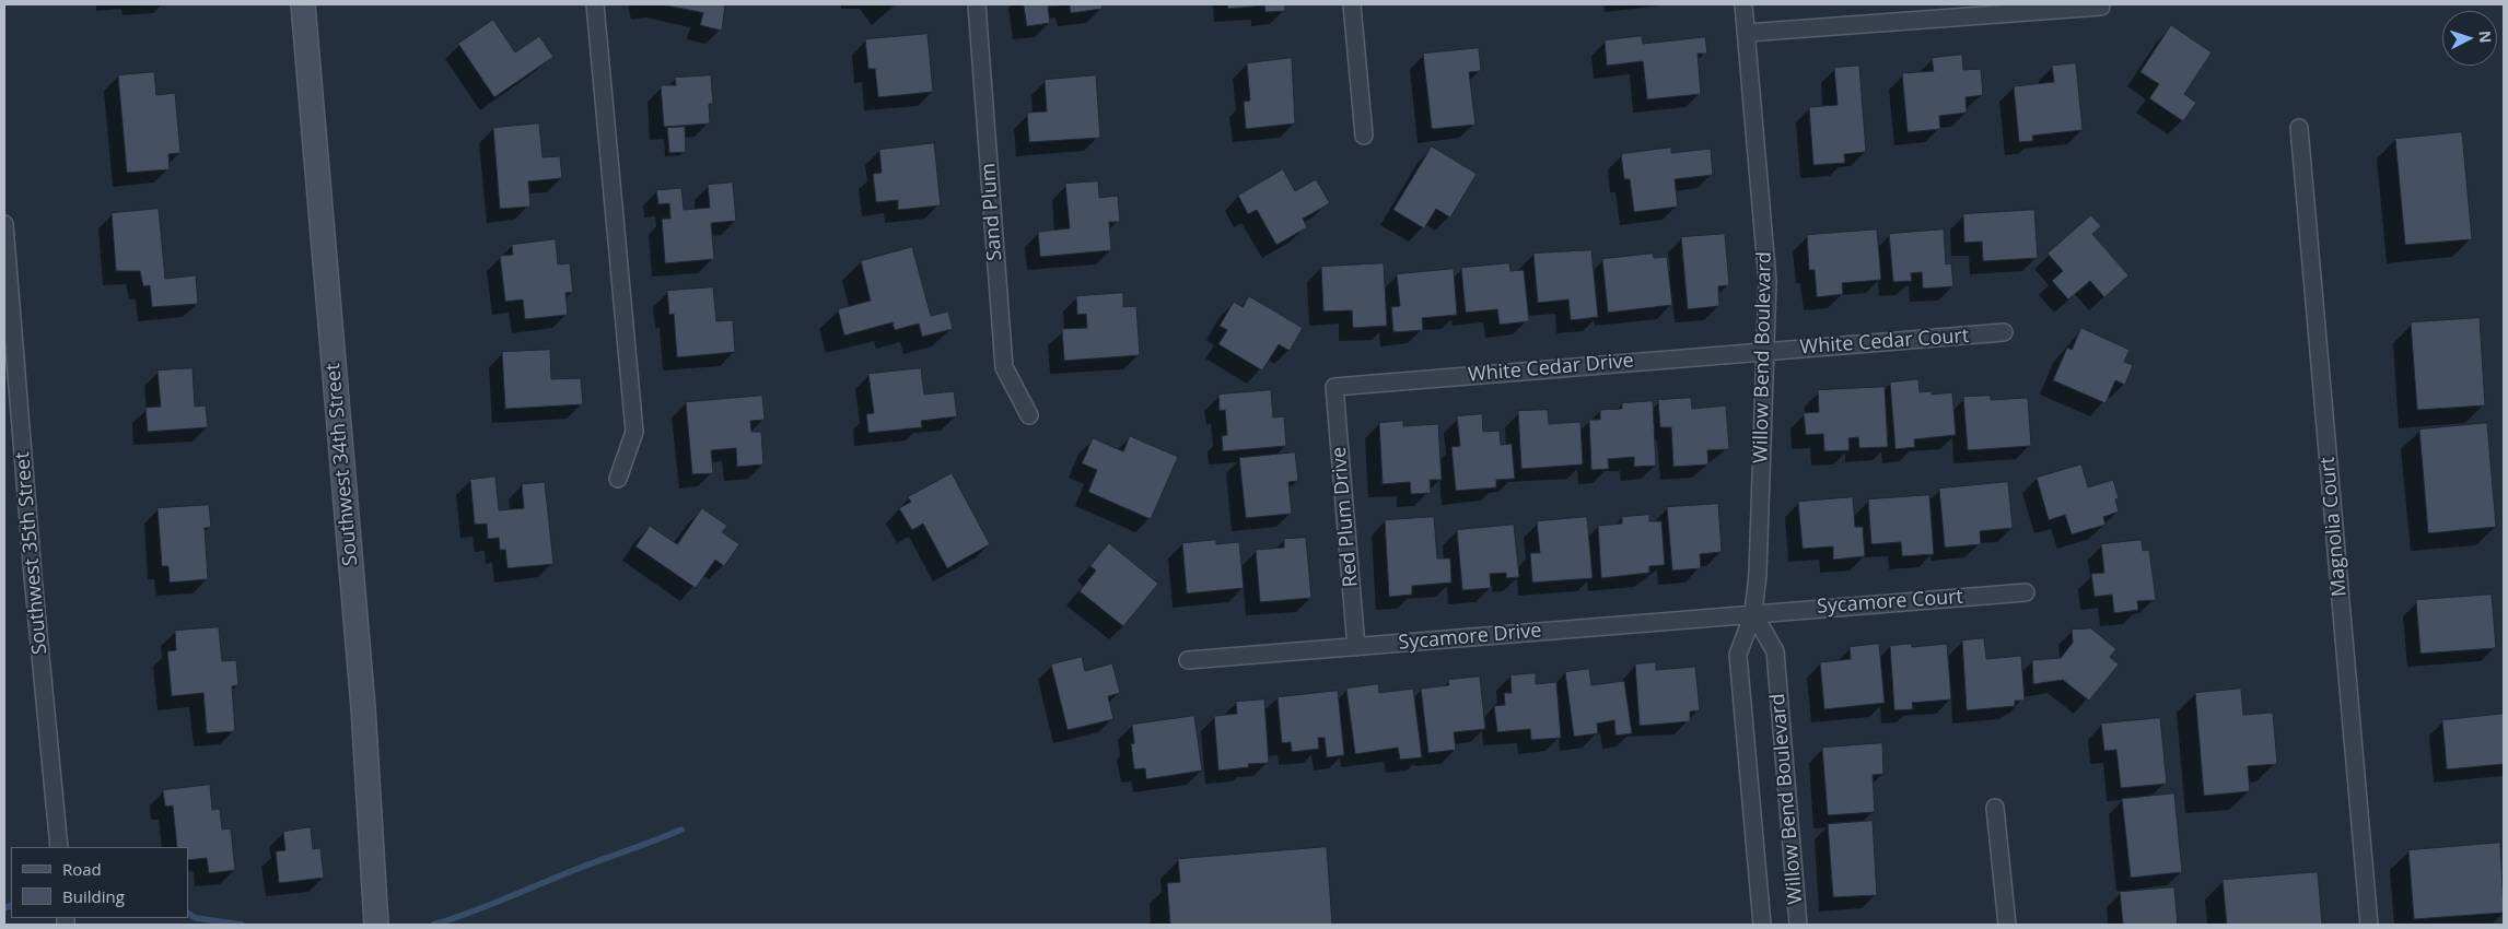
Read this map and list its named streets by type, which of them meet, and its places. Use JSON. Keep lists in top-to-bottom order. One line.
{"streets":{"street":["Sand Plum","White Cedar Court","Willow Bend Boulevard","White Cedar Drive","Southwest 34th Street","Red Plum Drive","Magnolia Court","Southwest 35th Street","Sycamore Court","Sycamore Drive"]},"crossings":[["White Cedar Court","Willow Bend Boulevard"],["White Cedar Court","White Cedar Drive"],["Willow Bend Boulevard","White Cedar Drive"],["Willow Bend Boulevard","Sycamore Court"],["Willow Bend Boulevard","Sycamore Drive"],["White Cedar Drive","Red Plum Drive"],["Red Plum Drive","Sycamore Drive"],["Sycamore Court","Sycamore Drive"]],"legend":["Road","Building"],"north":"right"}
